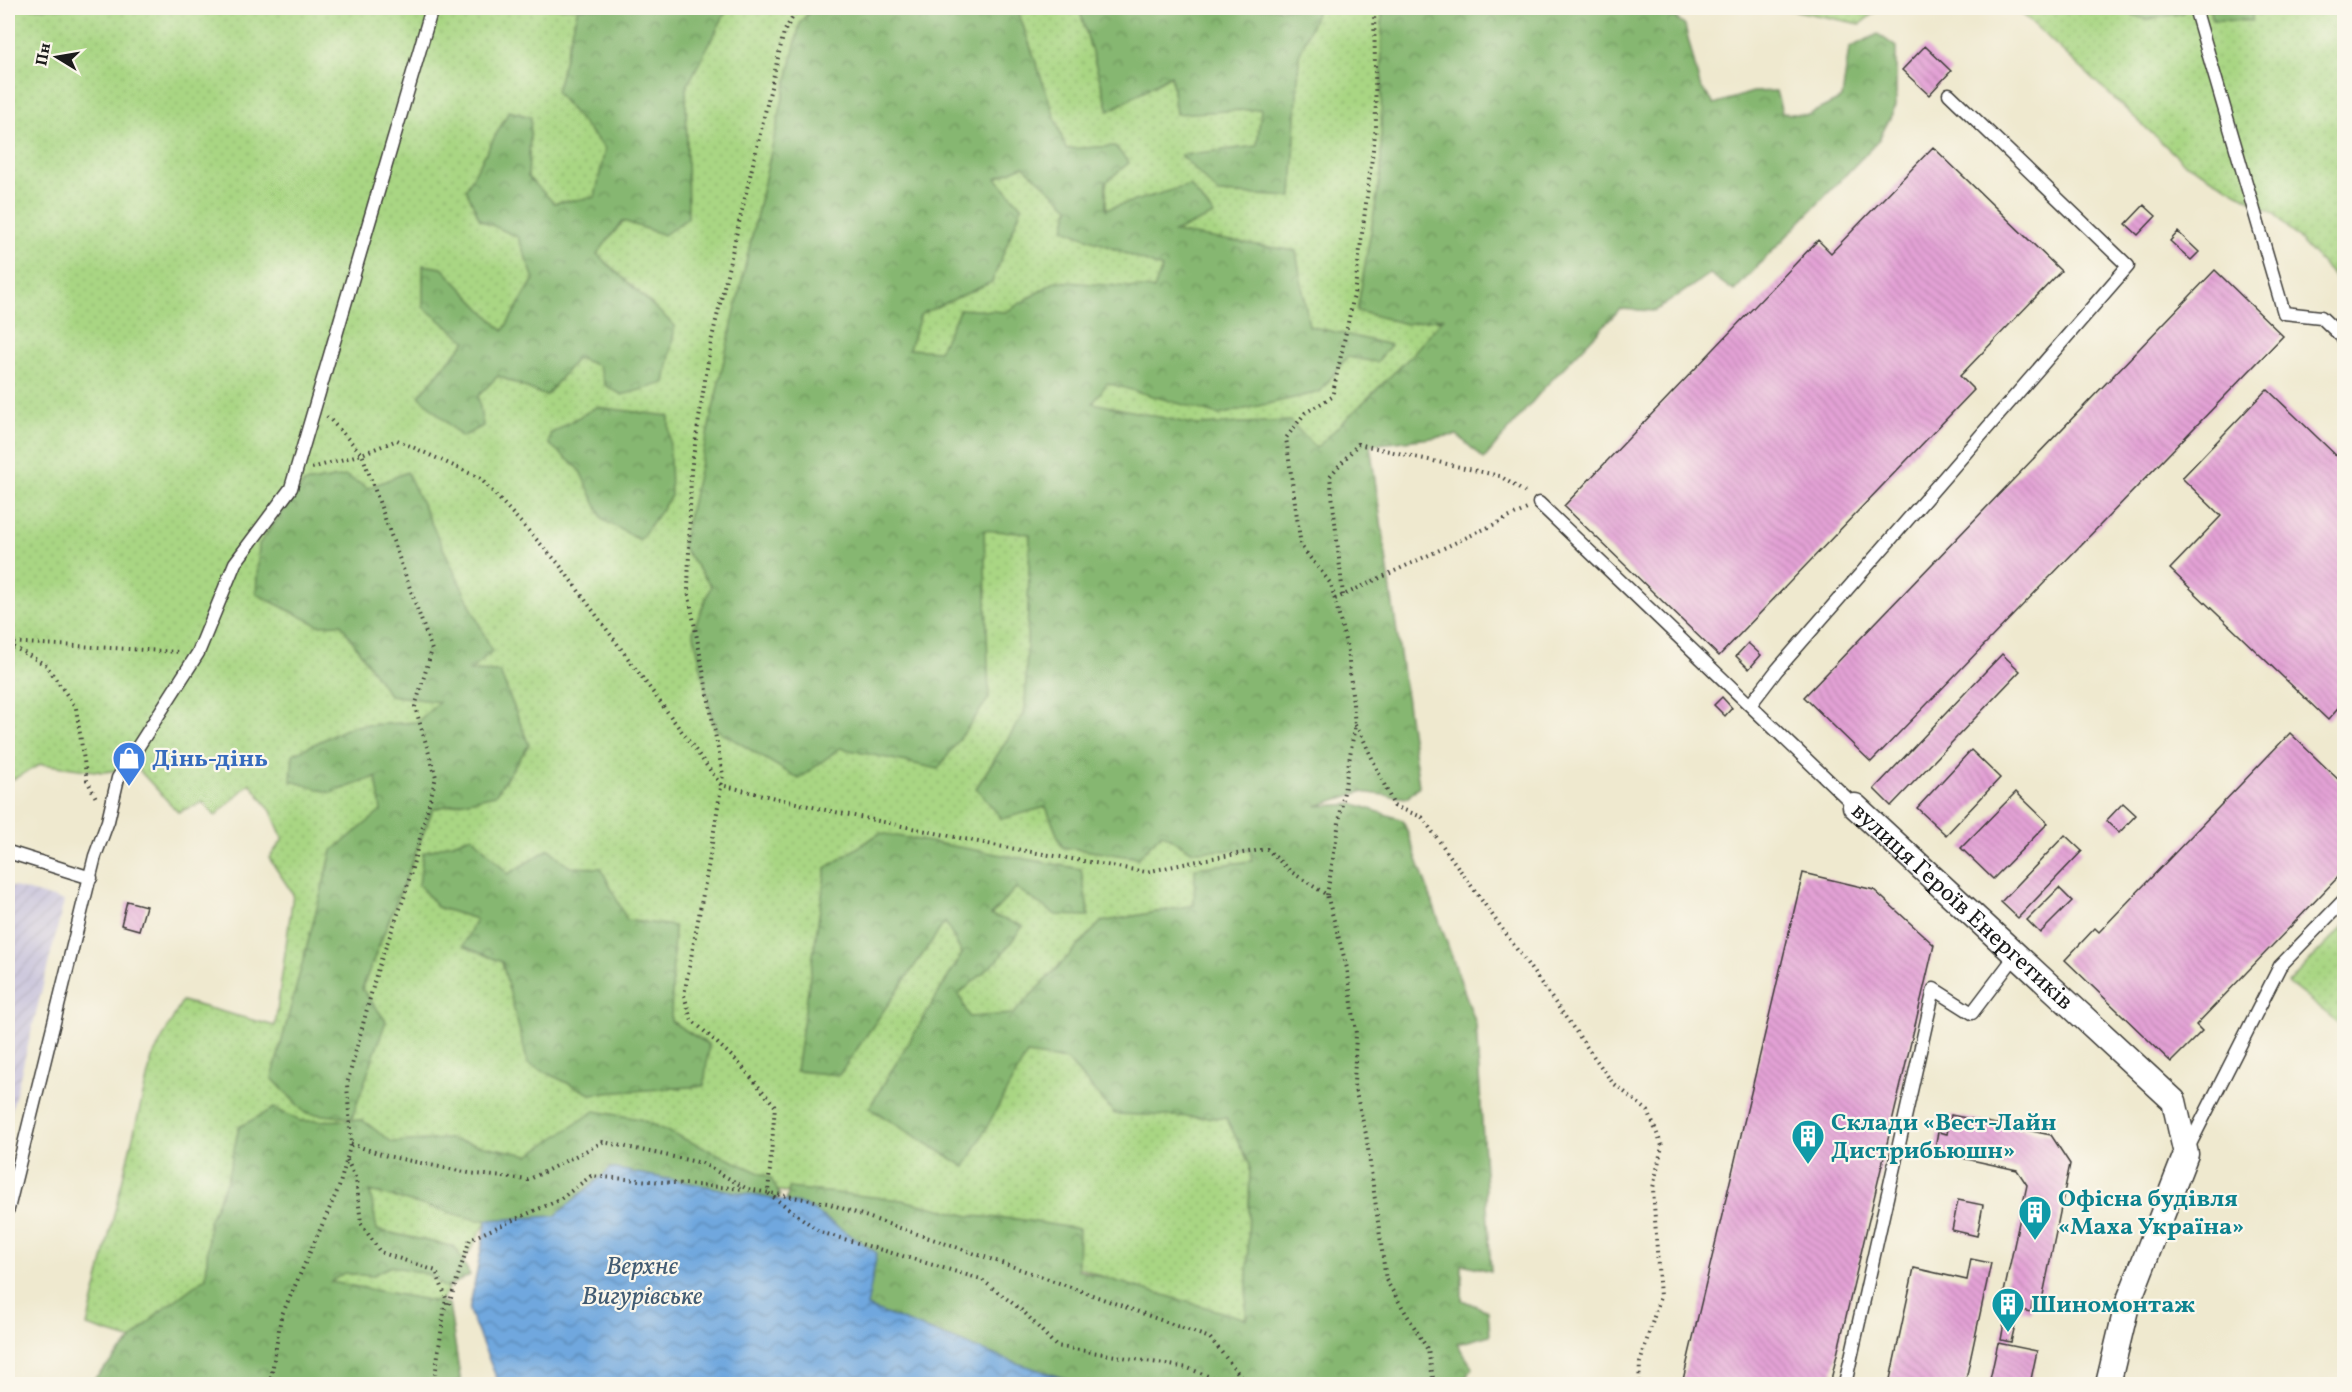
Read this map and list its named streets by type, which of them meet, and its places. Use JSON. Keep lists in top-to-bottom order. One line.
{"streets":{"street":["вулиця Героїв Енергетиків"]},"water":["Верхнє Вигурівське"],"places":{"shop":["Дінь-дінь"],"building":["Склади «Вест-Лайн Дистрибьюшн»","Офісна будівля «Маха Україна»","Шиномонтаж"]},"north":"left"}
